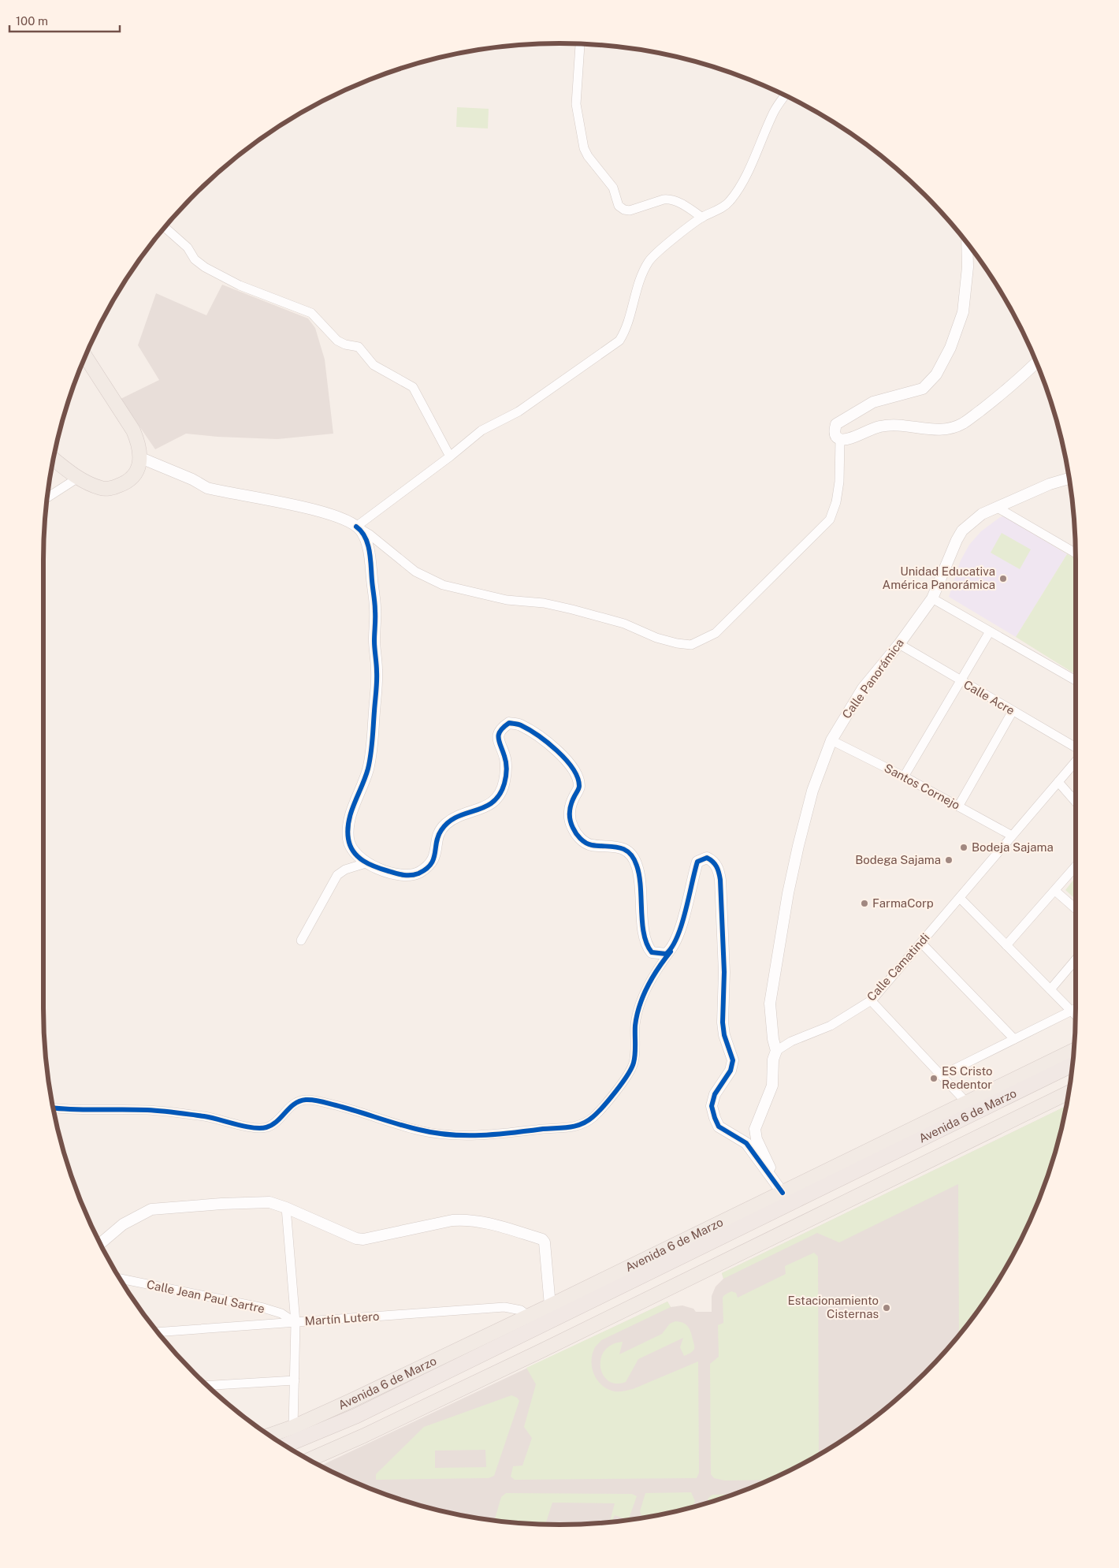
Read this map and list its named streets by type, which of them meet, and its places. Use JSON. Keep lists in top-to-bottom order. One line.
{"streets":{"highway":["Avenida 6 de Marzo"],"street":["Calle Panorámica","Calle Acre","Santos Cornejo","Calle Camatindi","Calle Jean Paul Sartre","Martín Lutero"]},"crossings":[["Calle Panorámica","Calle Acre"],["Calle Panorámica","Santos Cornejo"],["Calle Panorámica","Calle Camatindi"],["Santos Cornejo","Calle Camatindi"],["Avenida 6 de Marzo","Martín Lutero"],["Calle Jean Paul Sartre","Martín Lutero"]],"places":["Unidad Educativa América Panorámica","Bodeja Sajama","Bodega Sajama","FarmaCorp","ES Cristo Redentor","Estacionamiento Cisternas"],"scale_bar":"100 m"}
